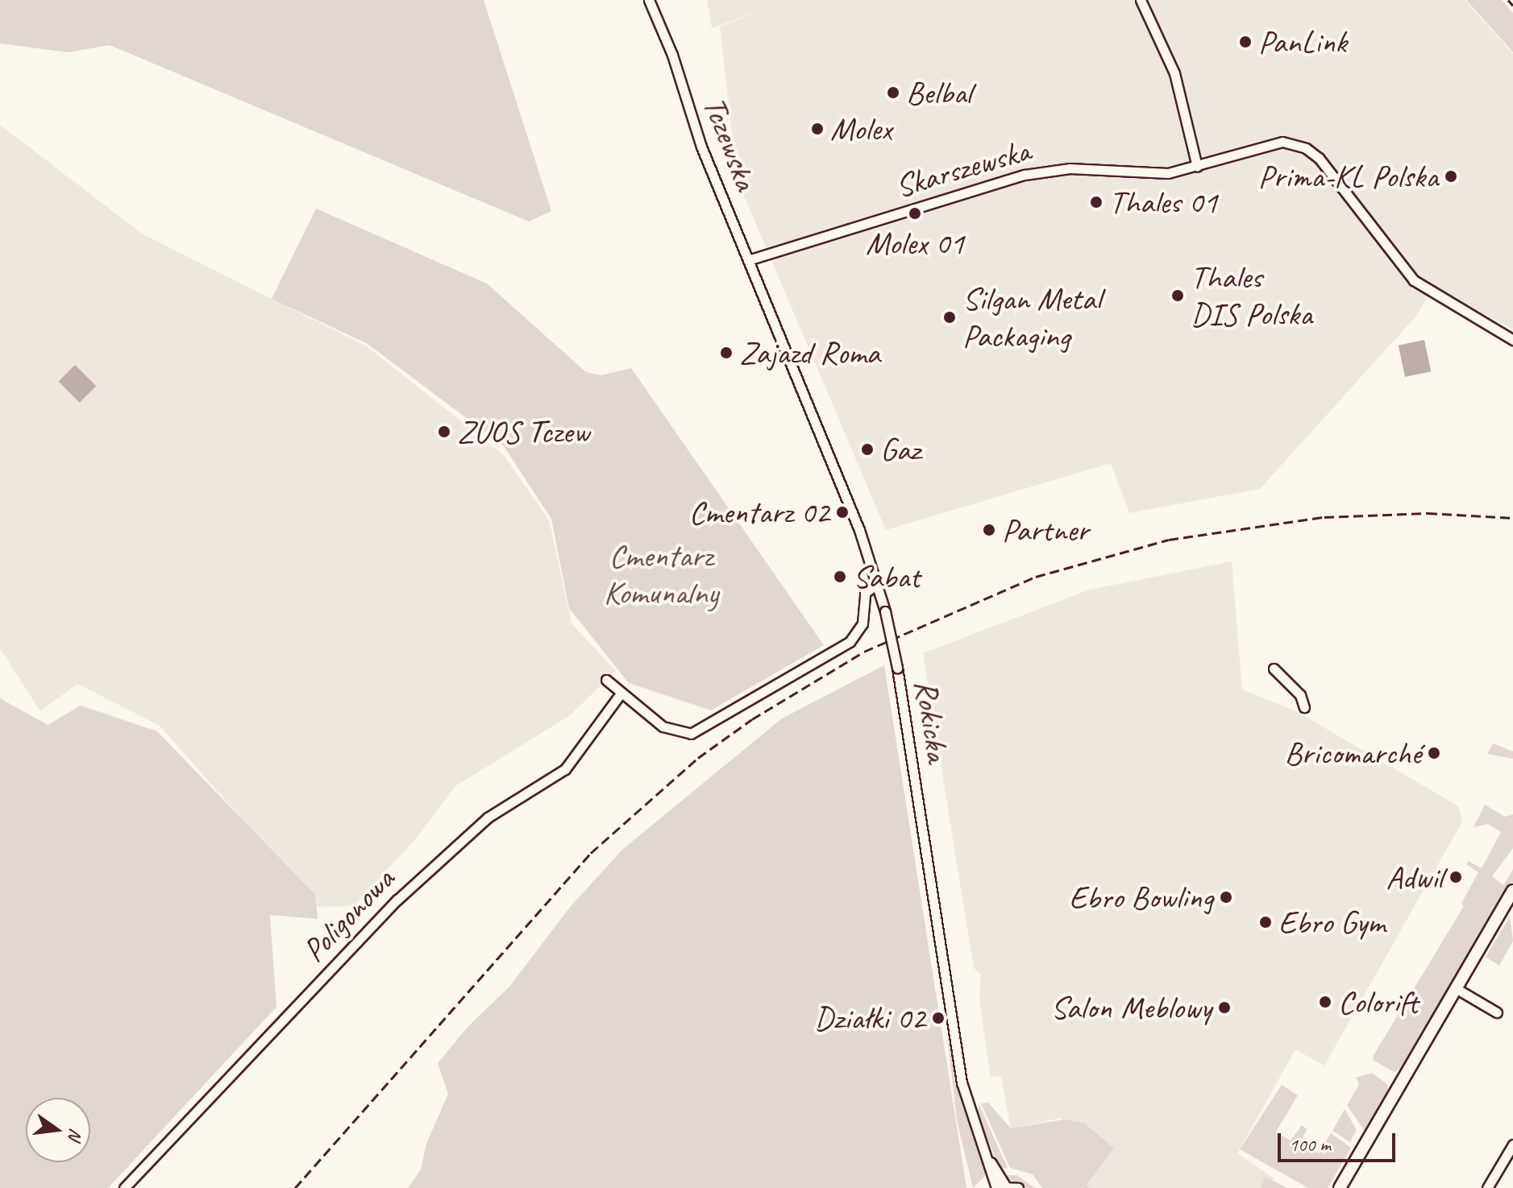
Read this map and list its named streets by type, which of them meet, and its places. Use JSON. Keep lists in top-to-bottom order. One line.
{"streets":{"street":["Tczewska","Skarszewska","Rokicka","Poligonowa"]},"crossings":[["Tczewska","Skarszewska"],["Tczewska","Rokicka"]],"parks":["Cmentarz Komunalny"],"places":["PanLink","Belbal","Molex","Prima-KL Polska","Thales 01","Molex 01","Thales DIS Polska","Silgan Metal Packaging","Zajazd Roma","ZUOS Tczew","Gaz","Cmentarz 02","Partner","Sabat","Bricomarché","Adwil","Ebro Bowling","Ebro Gym","Colorift","Salon Meblowy","Działki 02"],"scale_bar":"100 m","north":"right"}
